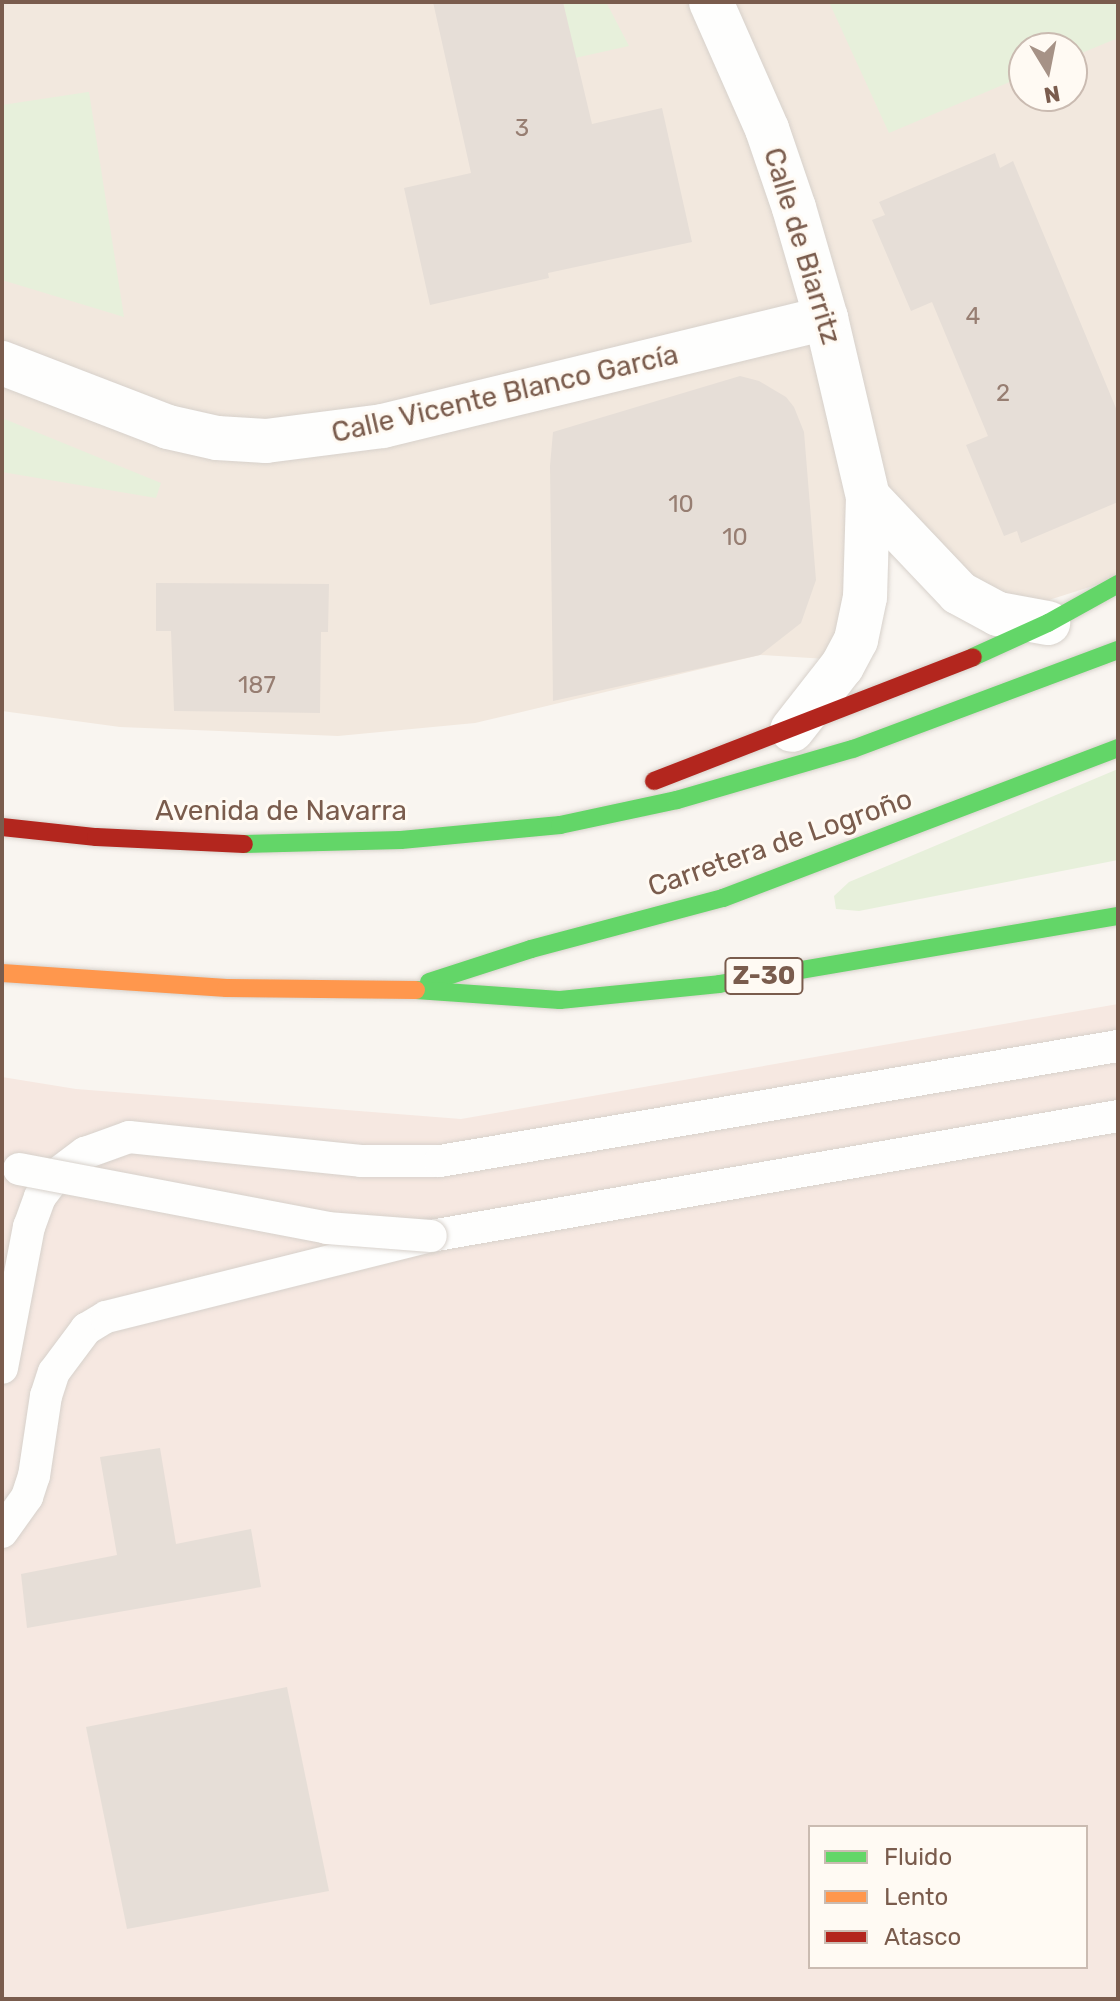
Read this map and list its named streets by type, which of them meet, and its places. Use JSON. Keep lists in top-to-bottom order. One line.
{"streets":{"main road":["Avenida de Navarra","Carretera de Logroño","Z-30"],"street":["Calle de Biarritz","Calle Vicente Blanco García"]},"crossings":[["Calle de Biarritz","Calle Vicente Blanco García"],["Carretera de Logroño","Z-30"]],"house_numbers":["3","4","2","10","10","187"],"legend":["Fluido","Lento","Atasco"],"north":"bottom"}
